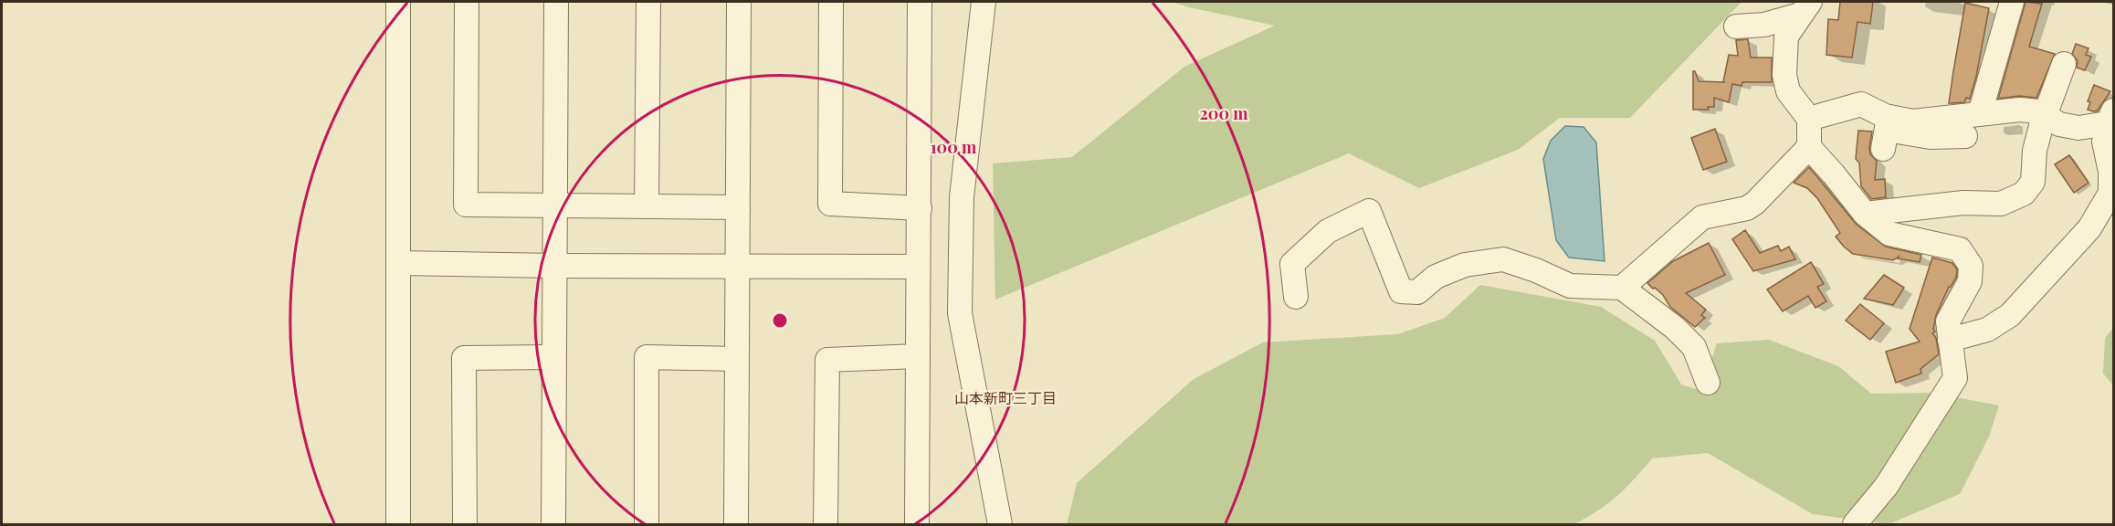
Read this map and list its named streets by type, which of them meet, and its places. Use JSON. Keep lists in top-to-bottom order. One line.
{"districts":["山本新町三丁目"],"rings":["200 m","100 m"]}
